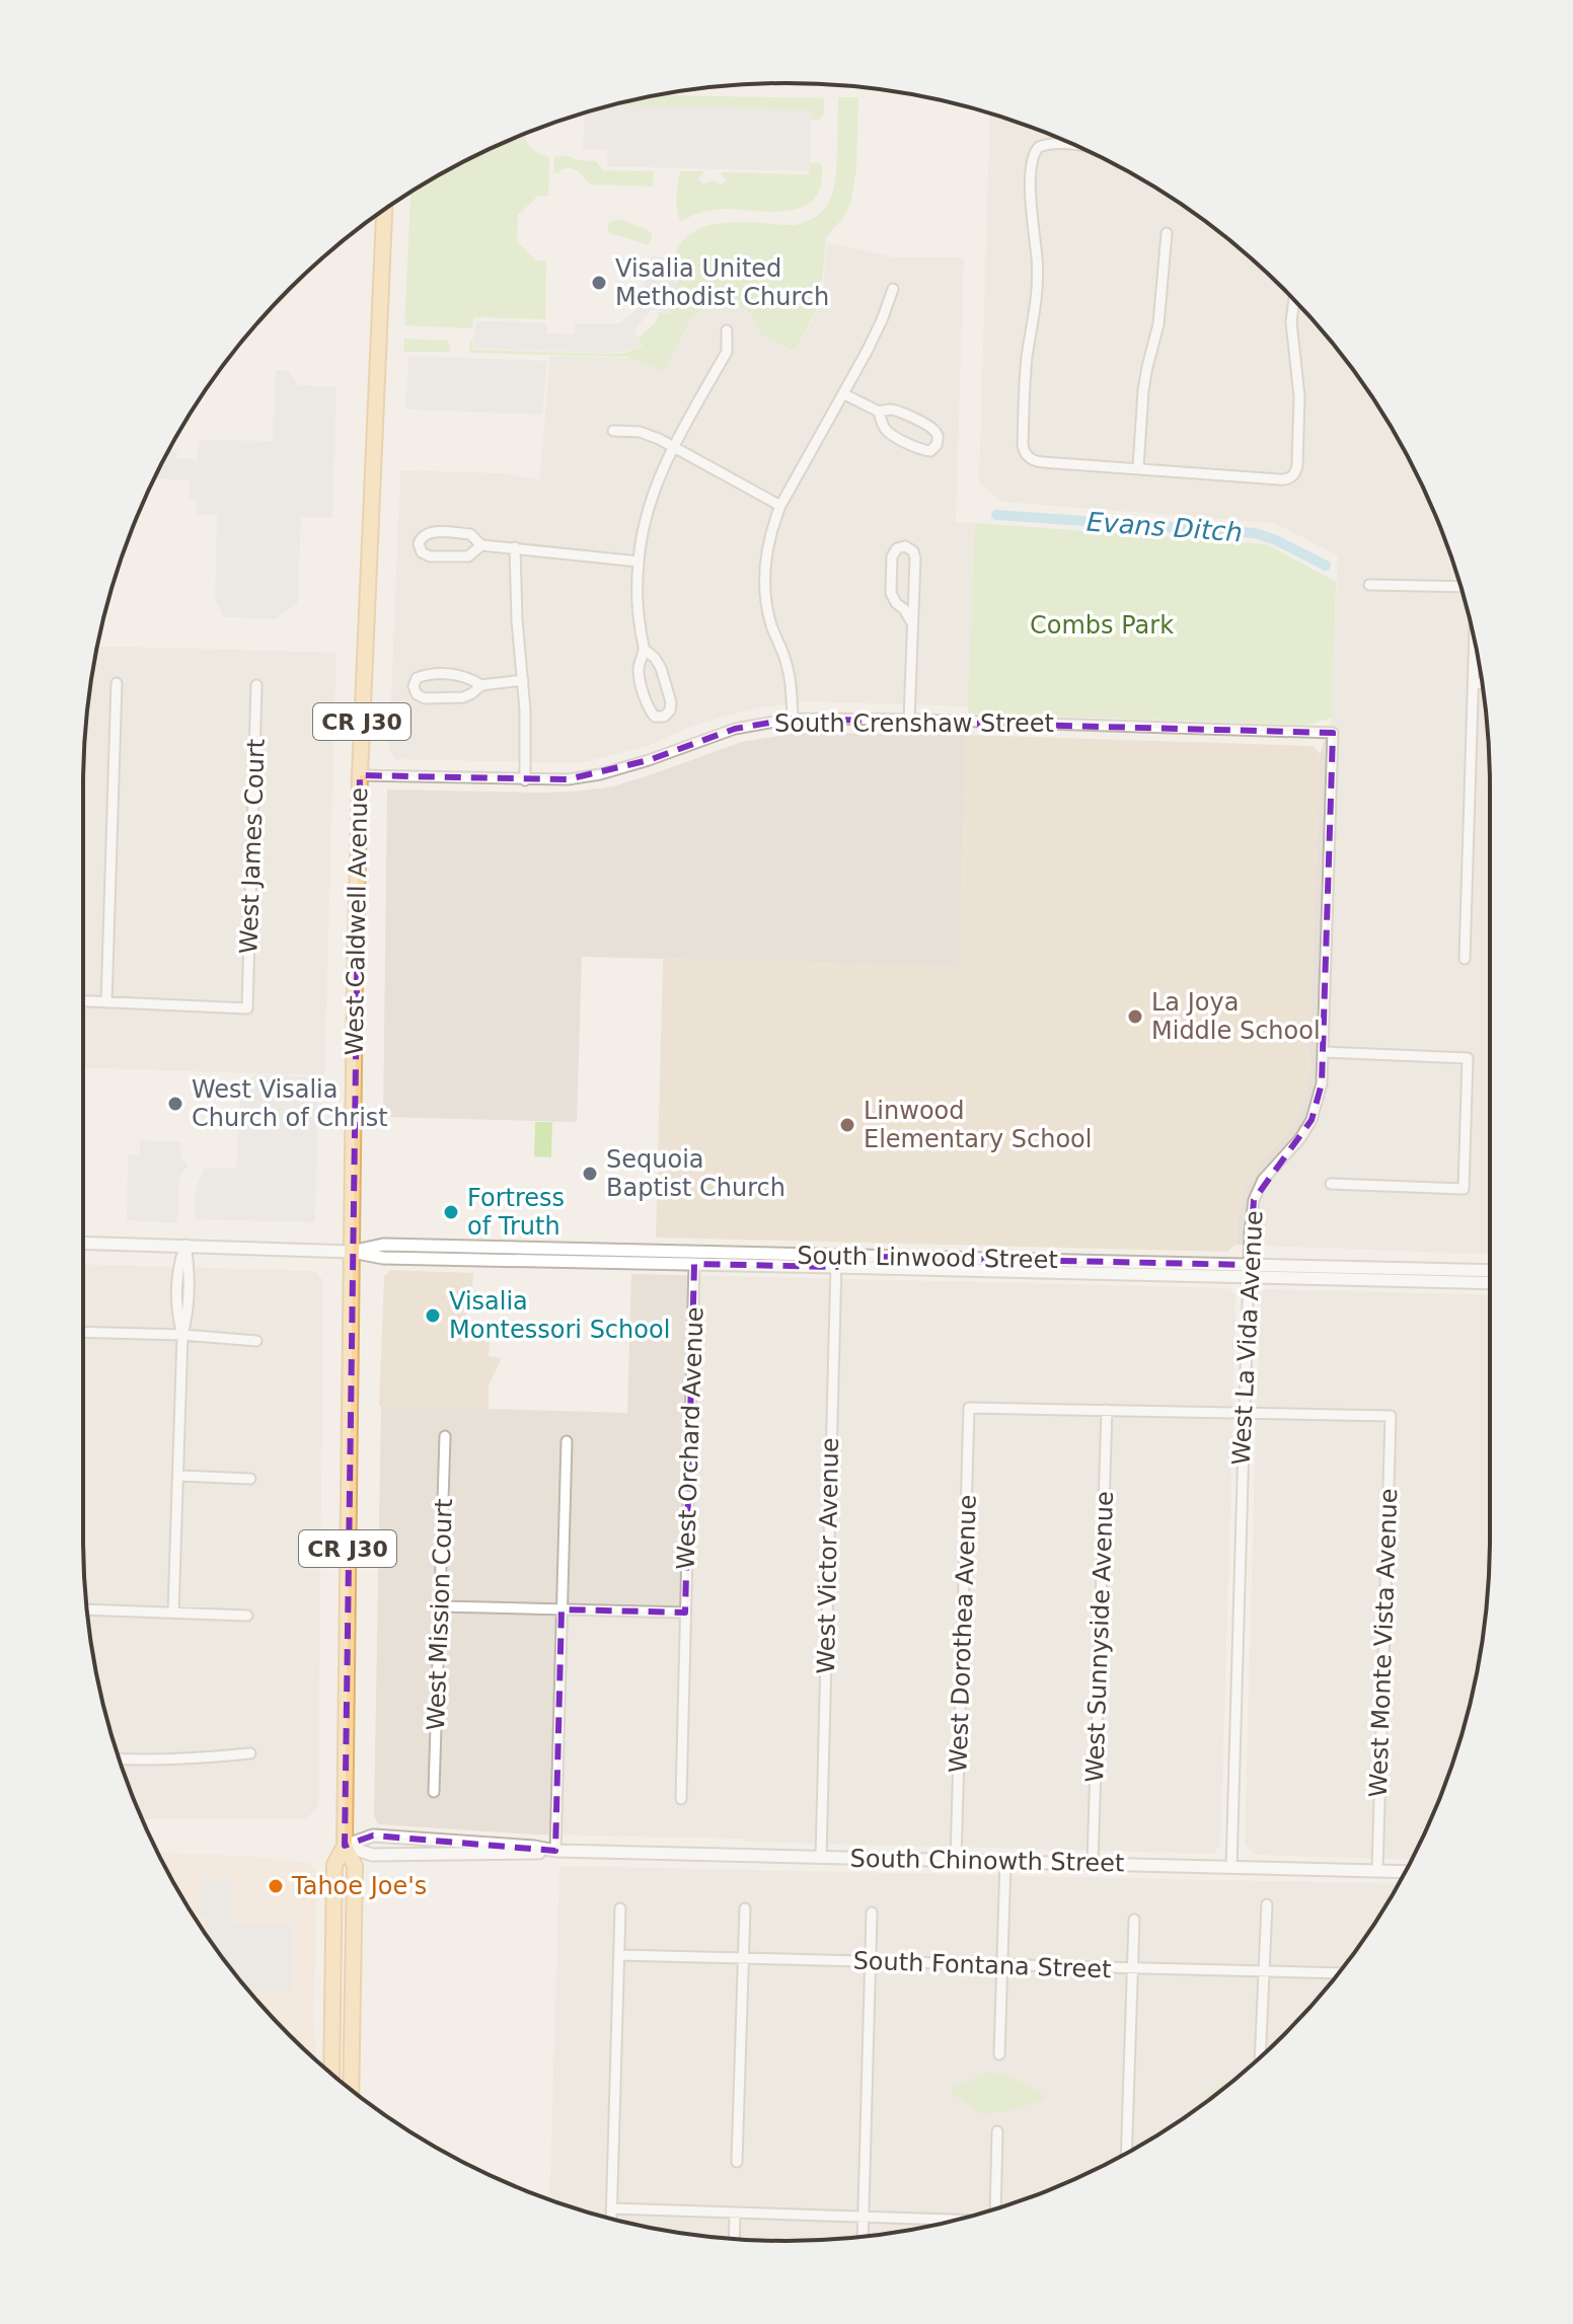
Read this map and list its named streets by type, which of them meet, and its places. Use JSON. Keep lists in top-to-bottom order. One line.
{"streets":{"main road":["CR J30","West Caldwell Avenue"],"street":["South Crenshaw Street","West James Court","South Linwood Street","West La Vida Avenue","West Orchard Avenue","West Victor Avenue","West Mission Court","West Dorothea Avenue","West Sunnyside Avenue","West Monte Vista Avenue","South Chinowth Street","South Fontana Street"]},"crossings":[["South Crenshaw Street","West Caldwell Avenue"],["South Crenshaw Street","West La Vida Avenue"],["West Caldwell Avenue","South Linwood Street"],["West Caldwell Avenue","South Chinowth Street"],["South Linwood Street","West La Vida Avenue"],["South Linwood Street","West Orchard Avenue"],["South Linwood Street","West Victor Avenue"],["West La Vida Avenue","West Monte Vista Avenue"],["West La Vida Avenue","South Chinowth Street"],["West Victor Avenue","South Chinowth Street"],["West Dorothea Avenue","West Sunnyside Avenue"],["West Dorothea Avenue","South Chinowth Street"],["West Sunnyside Avenue","South Chinowth Street"],["West Monte Vista Avenue","South Chinowth Street"]],"water":["Evans Ditch"],"parks":["Combs Park"],"places":["Visalia United Methodist Church","La Joya Middle School","West Visalia Church of Christ","Linwood Elementary School","Sequoia Baptist Church","Fortress of Truth","Visalia Montessori School","Tahoe Joe's"]}
